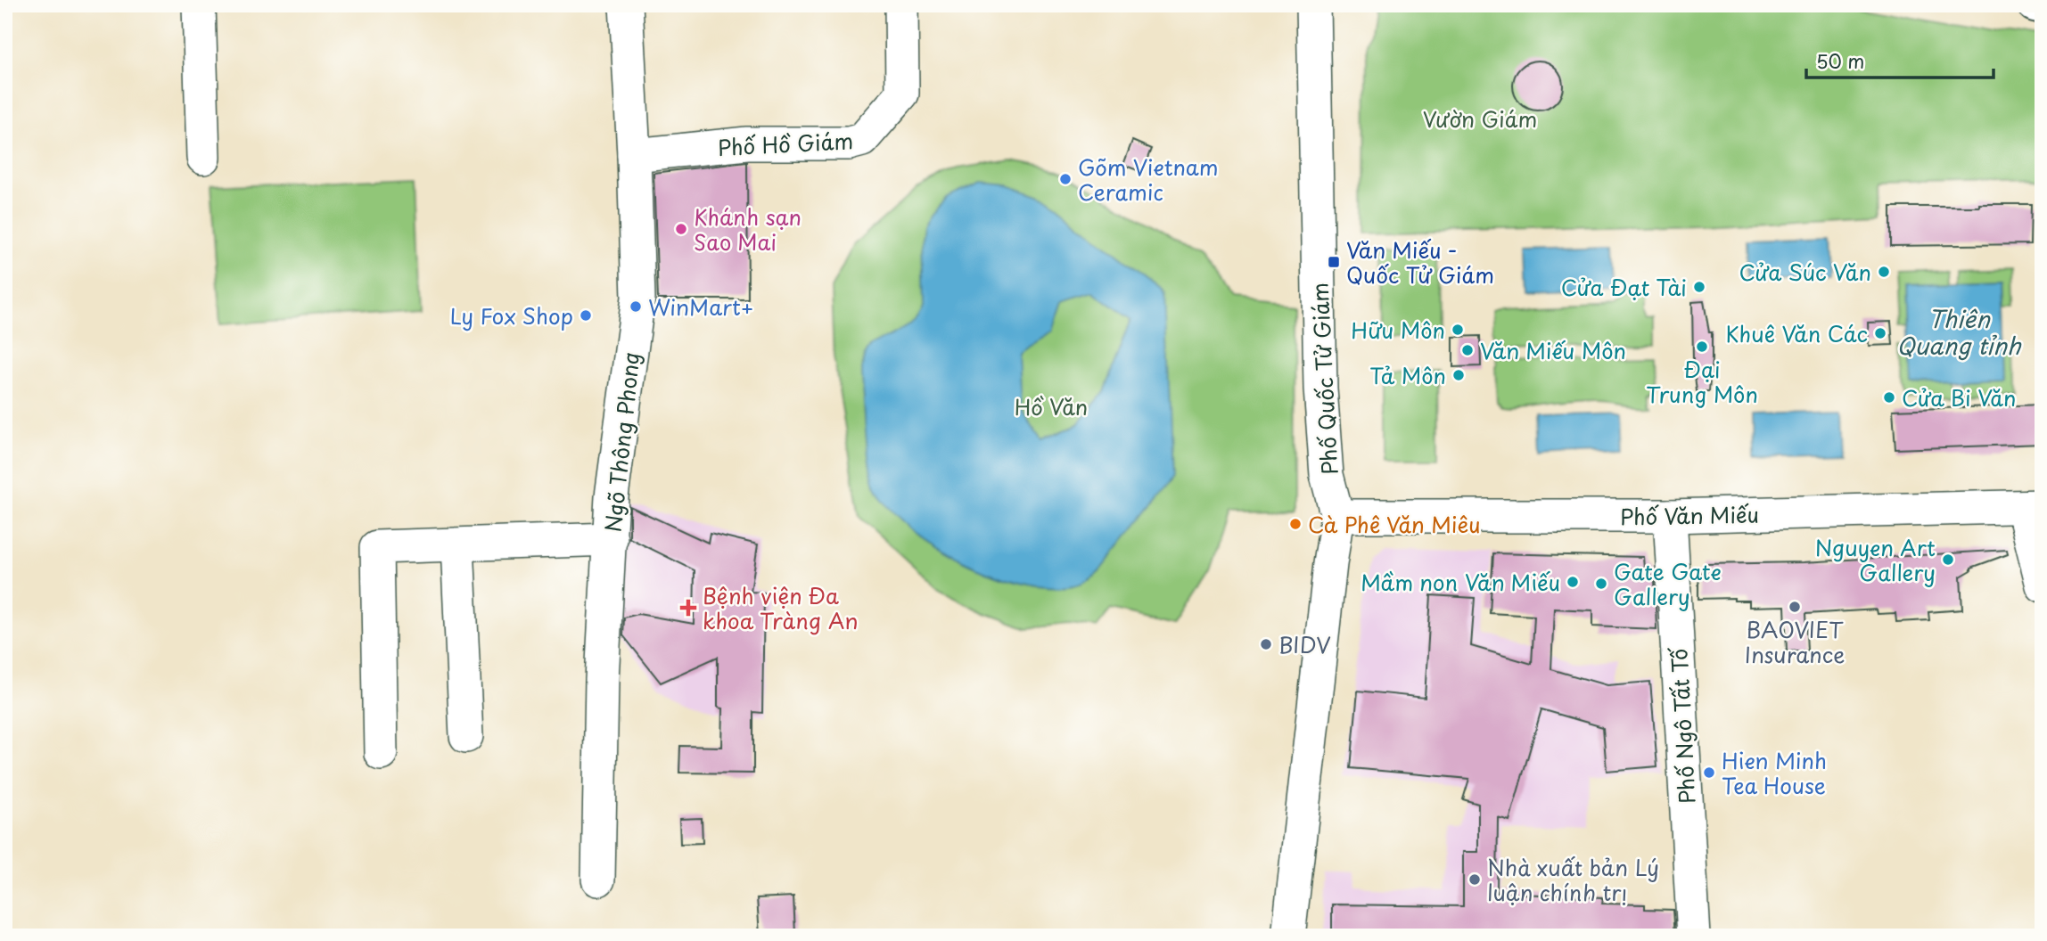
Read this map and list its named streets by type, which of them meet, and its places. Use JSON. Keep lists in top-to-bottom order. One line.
{"streets":{"street":["Phố Hồ Giám","Phố Quốc Tử Giám","Ngõ Thông Phong","Phố Văn Miếu","Phố Ngô Tất Tố"]},"crossings":[["Phố Hồ Giám","Ngõ Thông Phong"],["Phố Quốc Tử Giám","Phố Văn Miếu"],["Phố Văn Miếu","Phố Ngô Tất Tố"]],"water":["Thiên Quang tỉnh"],"parks":["Vườn Giám","Hồ Văn"],"places":{"other":["Gõm Vietnam Ceramic","Khánh sạn Sao Mai","Cửa Súc Văn","Cửa Đạt Tài","WinMart+","Ly Fox Shop","Hữu Môn","Khuê Văn Các","Đại Trung Môn","Văn Miếu Môn","Tả Môn","Cửa Bi Văn","Cà Phê Văn Miêu","Nguyen Art Gallery","Mầm non Văn Miếu","Gate Gate Gallery","BAOVIET Insurance","BIDV","Hien Minh Tea House","Nhà xuất bản Lý luận chính trị"],"transit":["Văn Miếu - Quốc Tử Giám"],"health":["Bệnh viện Đa khoa Tràng An"]},"scale_bar":"50 m"}
